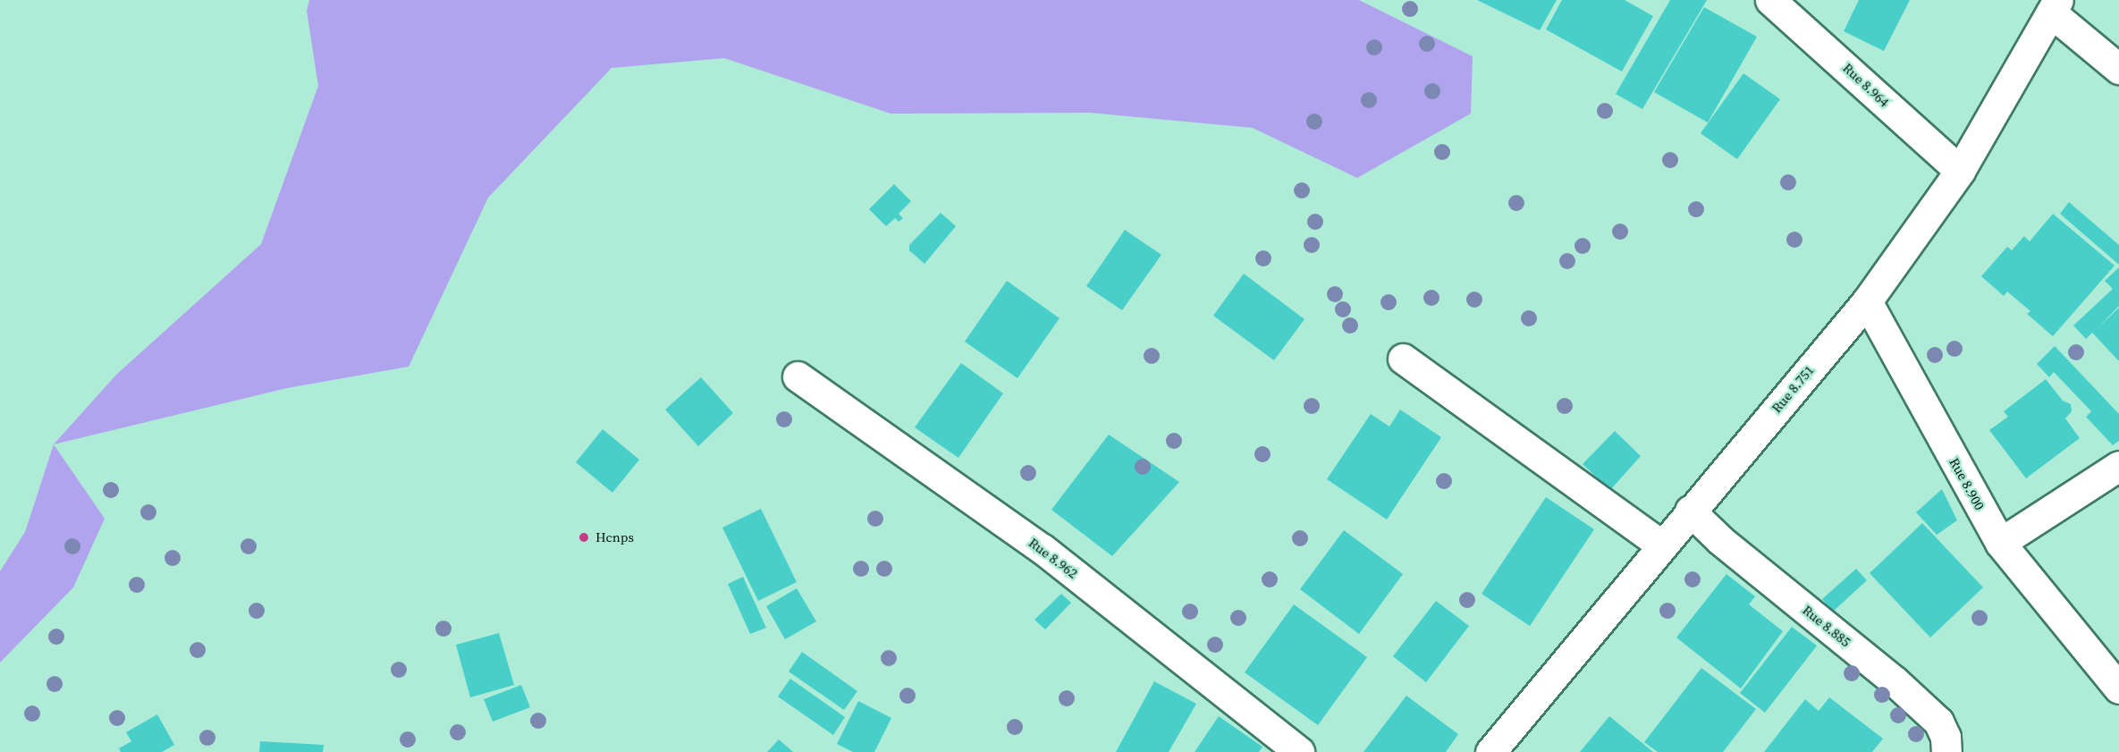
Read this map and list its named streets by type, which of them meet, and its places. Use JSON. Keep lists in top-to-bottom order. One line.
{"streets":{"street":["Rue 8.964","Rue 8.751","Rue 8.900","Rue 8.962","Rue 8.885"]},"crossings":[["Rue 8.964","Rue 8.751"],["Rue 8.751","Rue 8.900"],["Rue 8.751","Rue 8.885"]],"places":["Hcnps"]}
